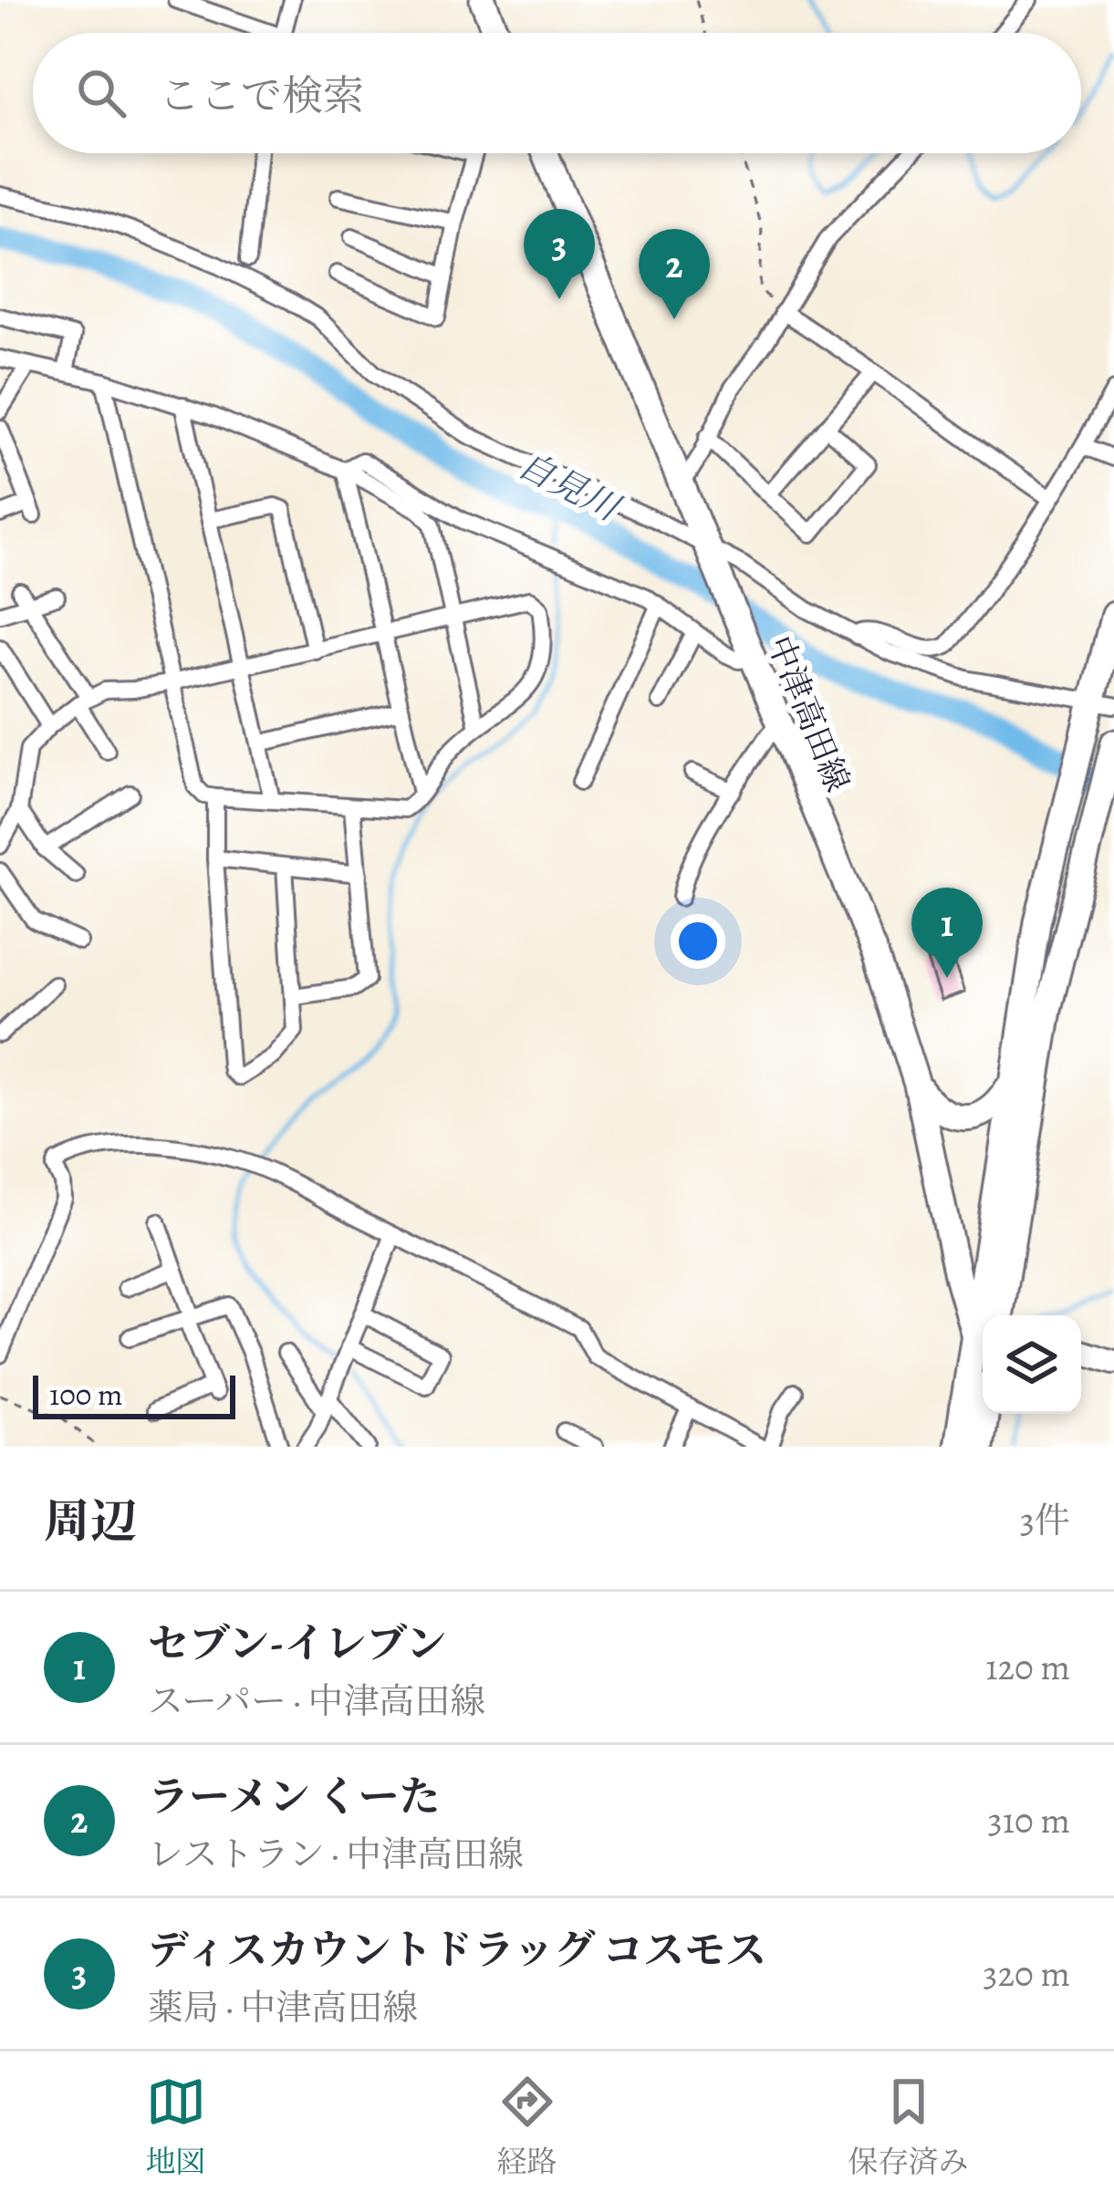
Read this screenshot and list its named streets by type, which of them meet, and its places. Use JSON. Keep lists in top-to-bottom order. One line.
{"streets":{"main road":["中津高田線"]},"water":["自見川"],"scale_bar":"100 m","page":{"search":"ここで検索","pins":["3","2","1"],"scale":"100 m","heading":["周辺","3件"],"list":[{"mark":"1","name":"セブン-イレブン","note":"スーパー · 中津高田線","value":"120 m"},{"mark":"2","name":"ラーメン くーた","note":"レストラン · 中津高田線","value":"310 m"},{"mark":"3","name":"ディスカウントドラッグ コスモス","note":"薬局 · 中津高田線","value":"320 m"}],"nav":["地図","経路","保存済み"]}}
